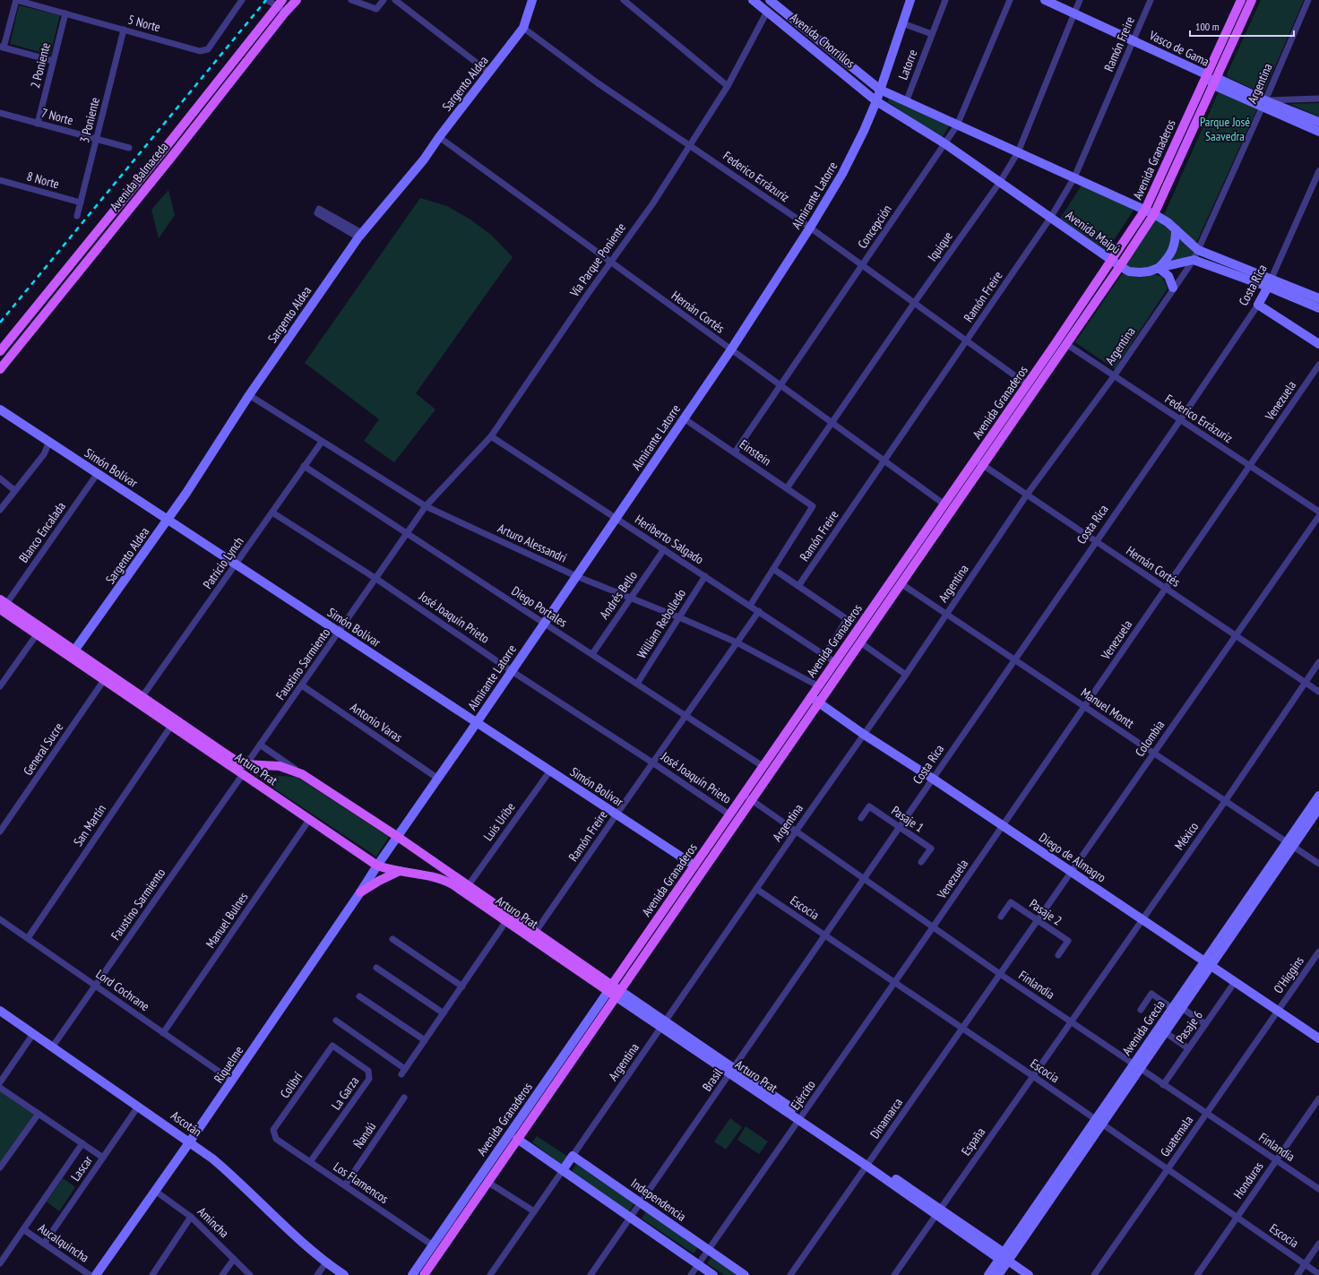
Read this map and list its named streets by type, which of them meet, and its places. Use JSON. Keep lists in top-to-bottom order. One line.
{"streets":{"main road":["Avenida Granaderos","Avenida Balmaceda","Arturo Prat"],"street":["5 Norte","Avenida Chorrillos","Ramón Freire","Vasco de Gama","Latorre","2 Poniente","Sargento Aldea","Argentina","7 Norte","3 Poniente","Federico Errázuriz","8 Norte","Almirante Latorre","Concepción","Avenida Maipú","Iquique","Vía Parque Poniente","Costa Rica","Hernán Cortés","Venezuela","Einstein","Simón Bolívar","Blanco Encalada","Heriberto Salgado","Arturo Alessandri","Patricio Lynch","Andrés Bello","Diego Portales","José Joaquín Prieto","William Rebolledo","Faustino Sarmiento","Manuel Montt","Antonio Varas","Colombia","General Sucre","Pasaje 1","Luis Uribe","San Martín","México","Diego de Almagro","Escocia","Pasaje 2","Manuel Bulnes","O'Higgins","Finlandia","Lord Cochrane","Pasaje 6","Avenida Grecia","Riquelme","Brasil","Colibrí","La Garza","Ejército","Dinamarca","Ascotán","Ñandú","Guatemala","España","Lascar","Honduras","Los Flamencos","Independencia","Amincha","Aucalquincha"]},"crossings":[["5 Norte","2 Poniente"],["5 Norte","3 Poniente"],["Avenida Chorrillos","Almirante Latorre"],["Avenida Chorrillos","Avenida Maipú"],["Avenida Chorrillos","Vía Parque Poniente"],["Ramón Freire","Vasco de Gama"],["Ramón Freire","Federico Errázuriz"],["Ramón Freire","Avenida Maipú"],["Ramón Freire","Hernán Cortés"],["Ramón Freire","Einstein"],["Ramón Freire","Simón Bolívar"],["Ramón Freire","Heriberto Salgado"],["Ramón Freire","Arturo Alessandri"],["Ramón Freire","Diego Portales"],["Ramón Freire","José Joaquín Prieto"],["Ramón Freire","Arturo Prat"],["Vasco de Gama","Argentina"],["Vasco de Gama","Avenida Granaderos"],["Vasco de Gama","Iquique"],["2 Poniente","7 Norte"],["Sargento Aldea","Federico Errázuriz"],["Sargento Aldea","Hernán Cortés"],["Sargento Aldea","Simón Bolívar"],["Sargento Aldea","Arturo Alessandri"],["Sargento Aldea","Arturo Prat"],["Argentina","Federico Errázuriz"],["Argentina","Avenida Maipú"],["Argentina","Hernán Cortés"],["Argentina","Manuel Montt"],["Argentina","Arturo Prat"],["Argentina","Diego de Almagro"],["Argentina","Escocia"],["Argentina","Finlandia"],["Argentina","Independencia"],["7 Norte","3 Poniente"],["3 Poniente","8 Norte"],["Avenida Granaderos","Federico Errázuriz"],["Avenida Granaderos","Avenida Maipú"],["Avenida Granaderos","Hernán Cortés"],["Avenida Granaderos","Simón Bolívar"],["Avenida Granaderos","Heriberto Salgado"],["Avenida Granaderos","Arturo Alessandri"],["Avenida Granaderos","Diego Portales"],["Avenida Granaderos","José Joaquín Prieto"],["Avenida Granaderos","Manuel Montt"],["Avenida Granaderos","Arturo Prat"],["Avenida Granaderos","Diego de Almagro"],["Avenida Granaderos","Finlandia"],["Avenida Granaderos","Los Flamencos"],["Federico Errázuriz","Almirante Latorre"],["Federico Errázuriz","Concepción"],["Federico Errázuriz","Iquique"],["Federico Errázuriz","Vía Parque Poniente"],["Federico Errázuriz","Costa Rica"],["Federico Errázuriz","Venezuela"],["Almirante Latorre","Avenida Maipú"],["Almirante Latorre","Hernán Cortés"],["Almirante Latorre","Einstein"],["Almirante Latorre","Simón Bolívar"],["Almirante Latorre","Heriberto Salgado"],["Almirante Latorre","Arturo Alessandri"],["Almirante Latorre","Diego Portales"],["Almirante Latorre","José Joaquín Prieto"],["Almirante Latorre","Antonio Varas"],["Almirante Latorre","Arturo Prat"],["Almirante Latorre","Riquelme"],["Concepción","Avenida Maipú"],["Concepción","Hernán Cortés"],["Concepción","Einstein"],["Avenida Maipú","Iquique"],["Iquique","Hernán Cortés"],["Iquique","Einstein"],["Vía Parque Poniente","Hernán Cortés"],["Vía Parque Poniente","Heriberto Salgado"],["Vía Parque Poniente","Arturo Alessandri"],["Vía Parque Poniente","Faustino Sarmiento"],["Costa Rica","Hernán Cortés"],["Costa Rica","Manuel Montt"],["Costa Rica","Pasaje 1"],["Costa Rica","Diego de Almagro"],["Costa Rica","Finlandia"],["Costa Rica","Brasil"],["Hernán Cortés","Venezuela"],["Hernán Cortés","Colombia"],["Hernán Cortés","México"],["Venezuela","Manuel Montt"],["Venezuela","Diego de Almagro"],["Venezuela","Finlandia"],["Venezuela","Ejército"],["Simón Bolívar","Blanco Encalada"],["Simón Bolívar","Patricio Lynch"],["Simón Bolívar","Faustino Sarmiento"],["Simón Bolívar","Luis Uribe"],["Blanco Encalada","Arturo Prat"],["Heriberto Salgado","Andrés Bello"],["Heriberto Salgado","William Rebolledo"],["Arturo Alessandri","Patricio Lynch"],["Arturo Alessandri","Andrés Bello"],["Arturo Alessandri","William Rebolledo"],["Arturo Alessandri","Faustino Sarmiento"],["Patricio Lynch","Diego Portales"],["Patricio Lynch","José Joaquín Prieto"],["Patricio Lynch","Arturo Prat"],["Andrés Bello","Diego Portales"],["Diego Portales","William Rebolledo"],["Diego Portales","Faustino Sarmiento"],["José Joaquín Prieto","Faustino Sarmiento"],["Faustino Sarmiento","Antonio Varas"],["Faustino Sarmiento","Arturo Prat"],["Faustino Sarmiento","Lord Cochrane"],["Faustino Sarmiento","Ascotán"],["Manuel Montt","Colombia"],["Manuel Montt","México"],["Manuel Montt","Avenida Grecia"],["Colombia","Diego de Almagro"],["Colombia","Pasaje 2"],["Colombia","Finlandia"],["Colombia","Dinamarca"],["General Sucre","Arturo Prat"],["Arturo Prat","Luis Uribe"],["Arturo Prat","San Martín"],["Arturo Prat","Manuel Bulnes"],["Arturo Prat","Avenida Grecia"],["Arturo Prat","Riquelme"],["Arturo Prat","Brasil"],["Arturo Prat","Ejército"],["Arturo Prat","Dinamarca"],["Arturo Prat","España"],["San Martín","Lord Cochrane"],["México","Diego de Almagro"],["México","Finlandia"],["México","España"],["Diego de Almagro","O'Higgins"],["Diego de Almagro","Pasaje 6"],["Diego de Almagro","Avenida Grecia"],["Diego de Almagro","Guatemala"],["Escocia","Avenida Grecia"],["Escocia","Brasil"],["Escocia","Ejército"],["Escocia","Dinamarca"],["Escocia","Guatemala"],["Escocia","España"],["Escocia","Honduras"],["Manuel Bulnes","Lord Cochrane"],["O'Higgins","Guatemala"],["Finlandia","Pasaje 6"],["Finlandia","Avenida Grecia"],["Finlandia","Brasil"],["Finlandia","Ejército"],["Finlandia","Dinamarca"],["Finlandia","Guatemala"],["Finlandia","España"],["Finlandia","Honduras"],["Lord Cochrane","Riquelme"],["Riquelme","Ascotán"],["Riquelme","Amincha"],["Riquelme","Aucalquincha"],["Brasil","Independencia"],["Colibrí","La Garza"],["Colibrí","Los Flamencos"],["La Garza","Los Flamencos"],["Ejército","Independencia"],["Ascotán","Lascar"],["Ñandú","Los Flamencos"],["Lascar","Aucalquincha"]],"parks":["Parque José Saavedra"],"scale_bar":"100 m"}
